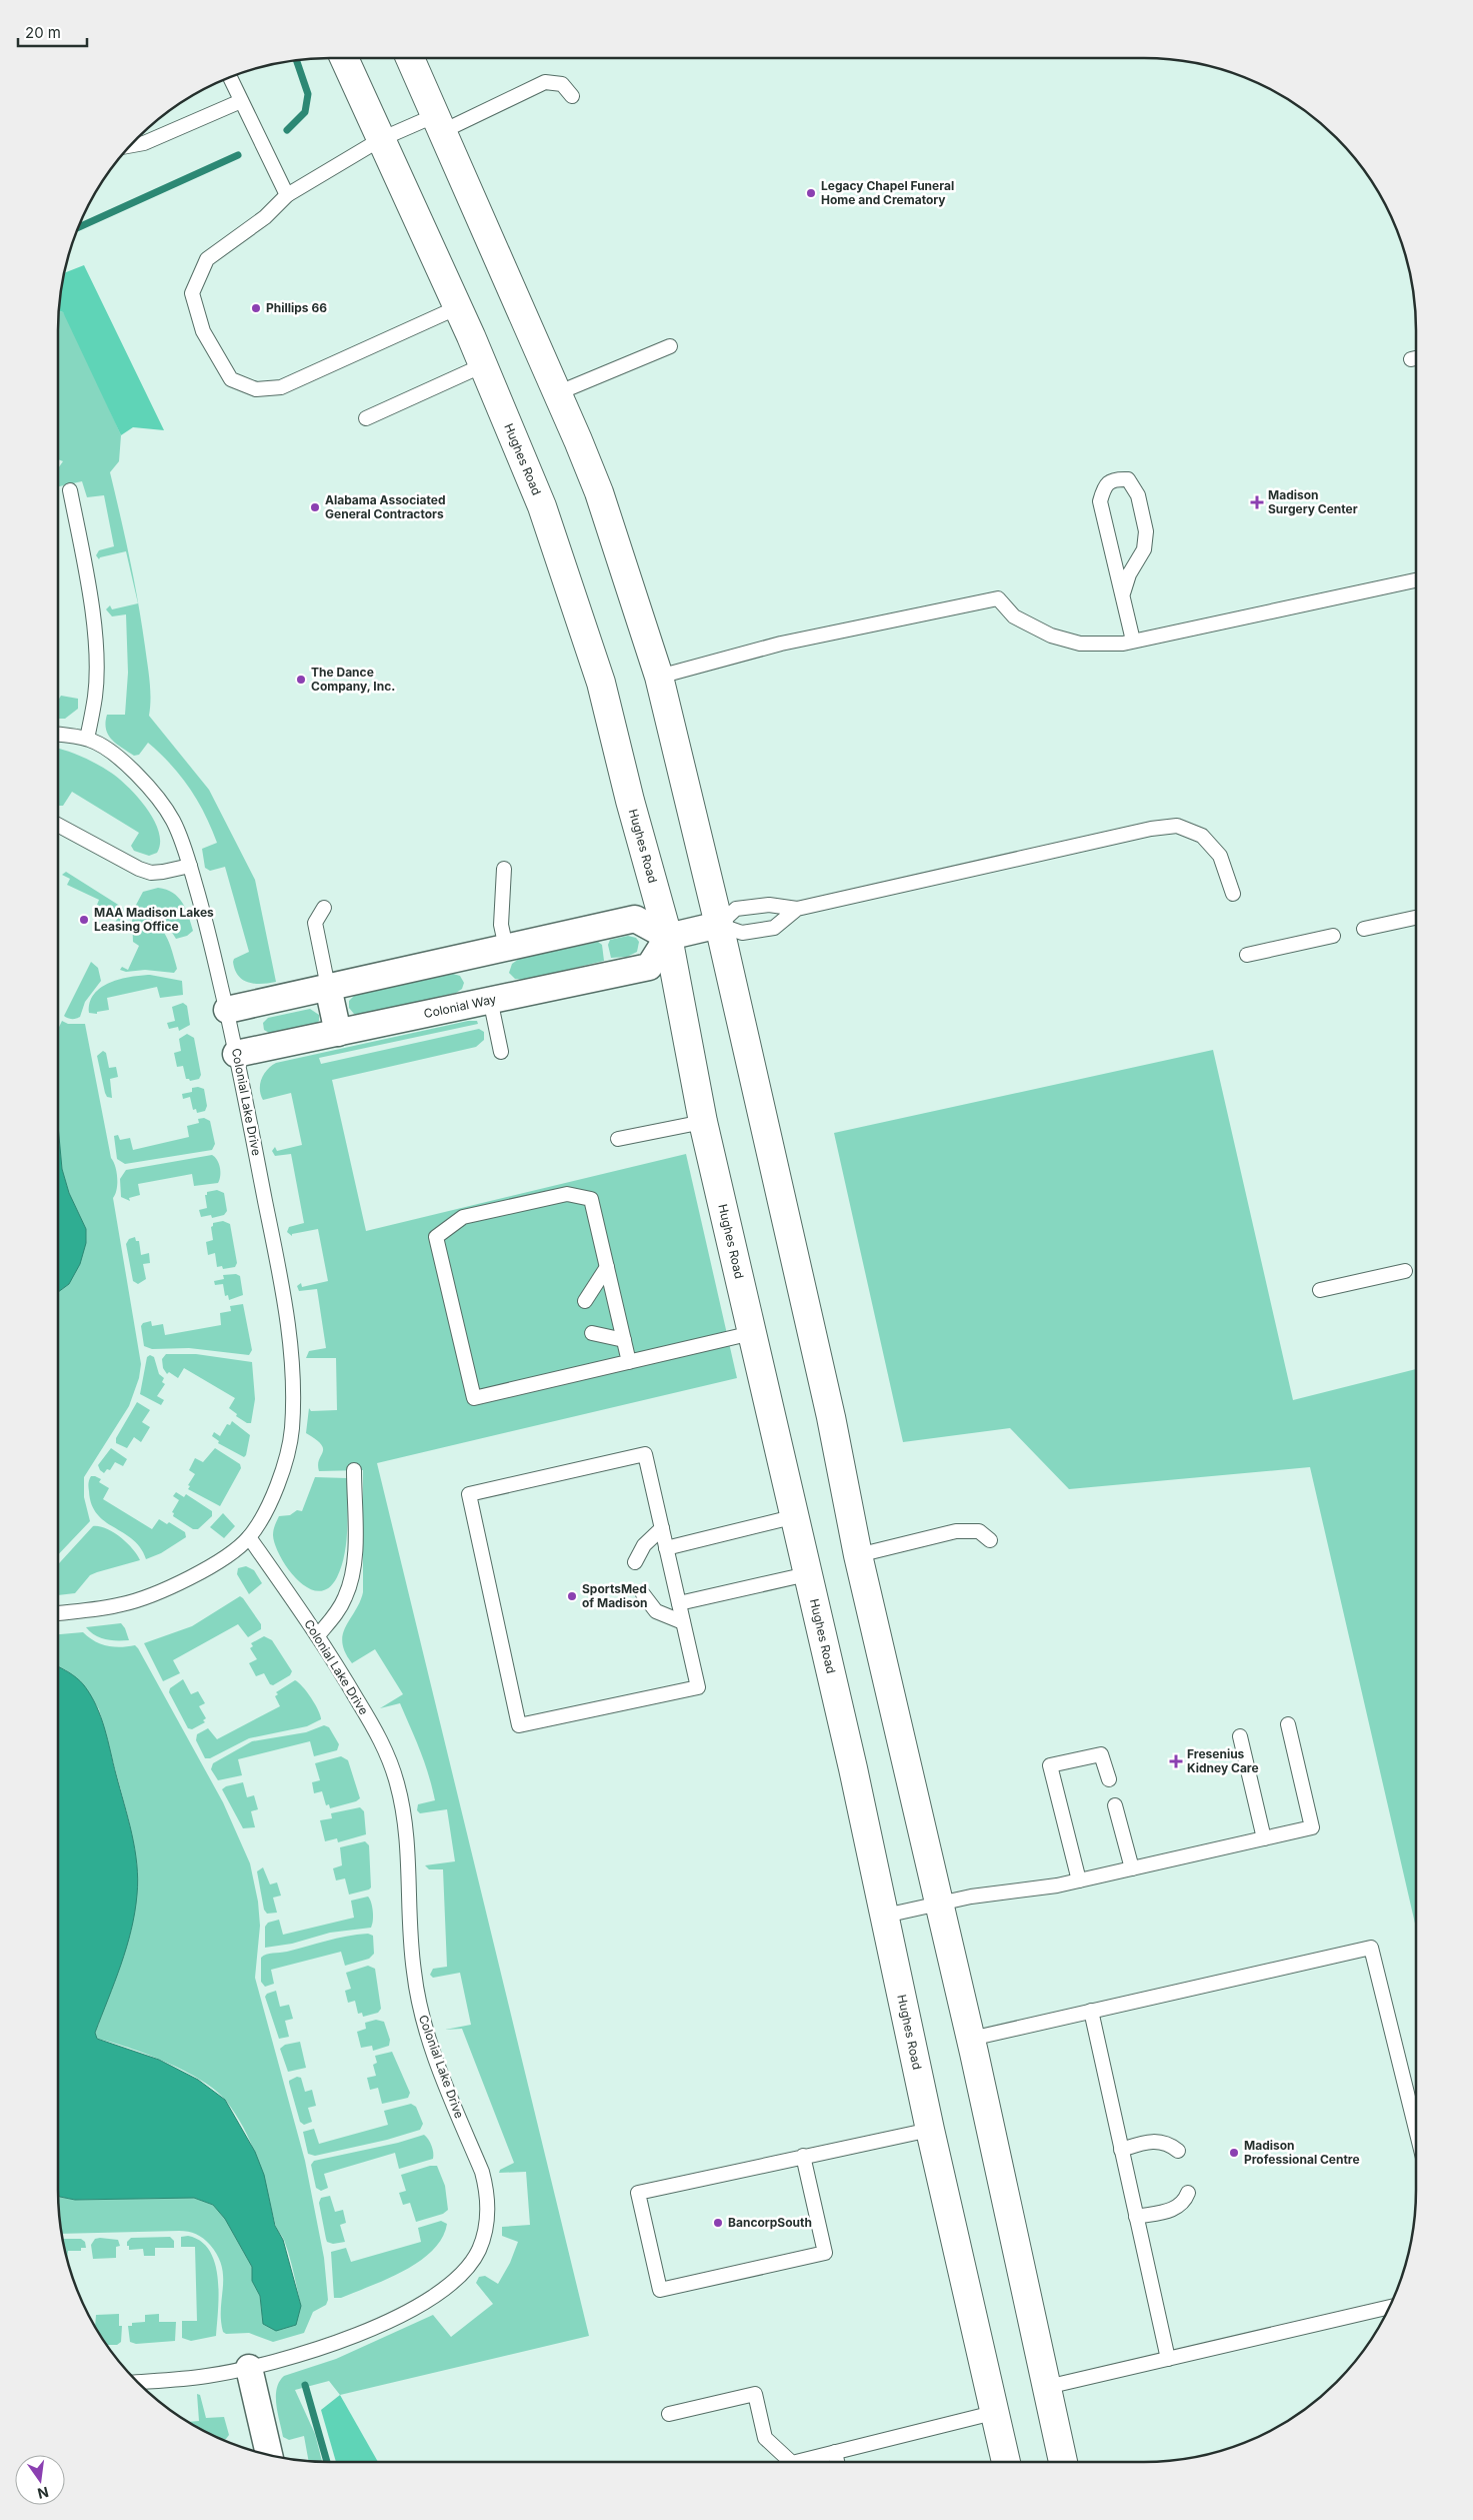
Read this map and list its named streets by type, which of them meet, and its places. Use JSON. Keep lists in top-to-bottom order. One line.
{"streets":{"main road":["Hughes Road"],"street":["Colonial Way"],"lane":["Colonial Lake Drive"]},"crossings":[["Hughes Road","Colonial Way"],["Colonial Way","Colonial Lake Drive"]],"places":{"other":["Legacy Chapel Funeral Home and Crematory","Phillips 66","Alabama Associated General Contractors","The Dance Company, Inc.","MAA Madison Lakes Leasing Office","SportsMed of Madison","Madison Professional Centre","BancorpSouth"],"health":["Madison Surgery Center","Fresenius Kidney Care"]},"scale_bar":"20 m","north":"bottom"}
